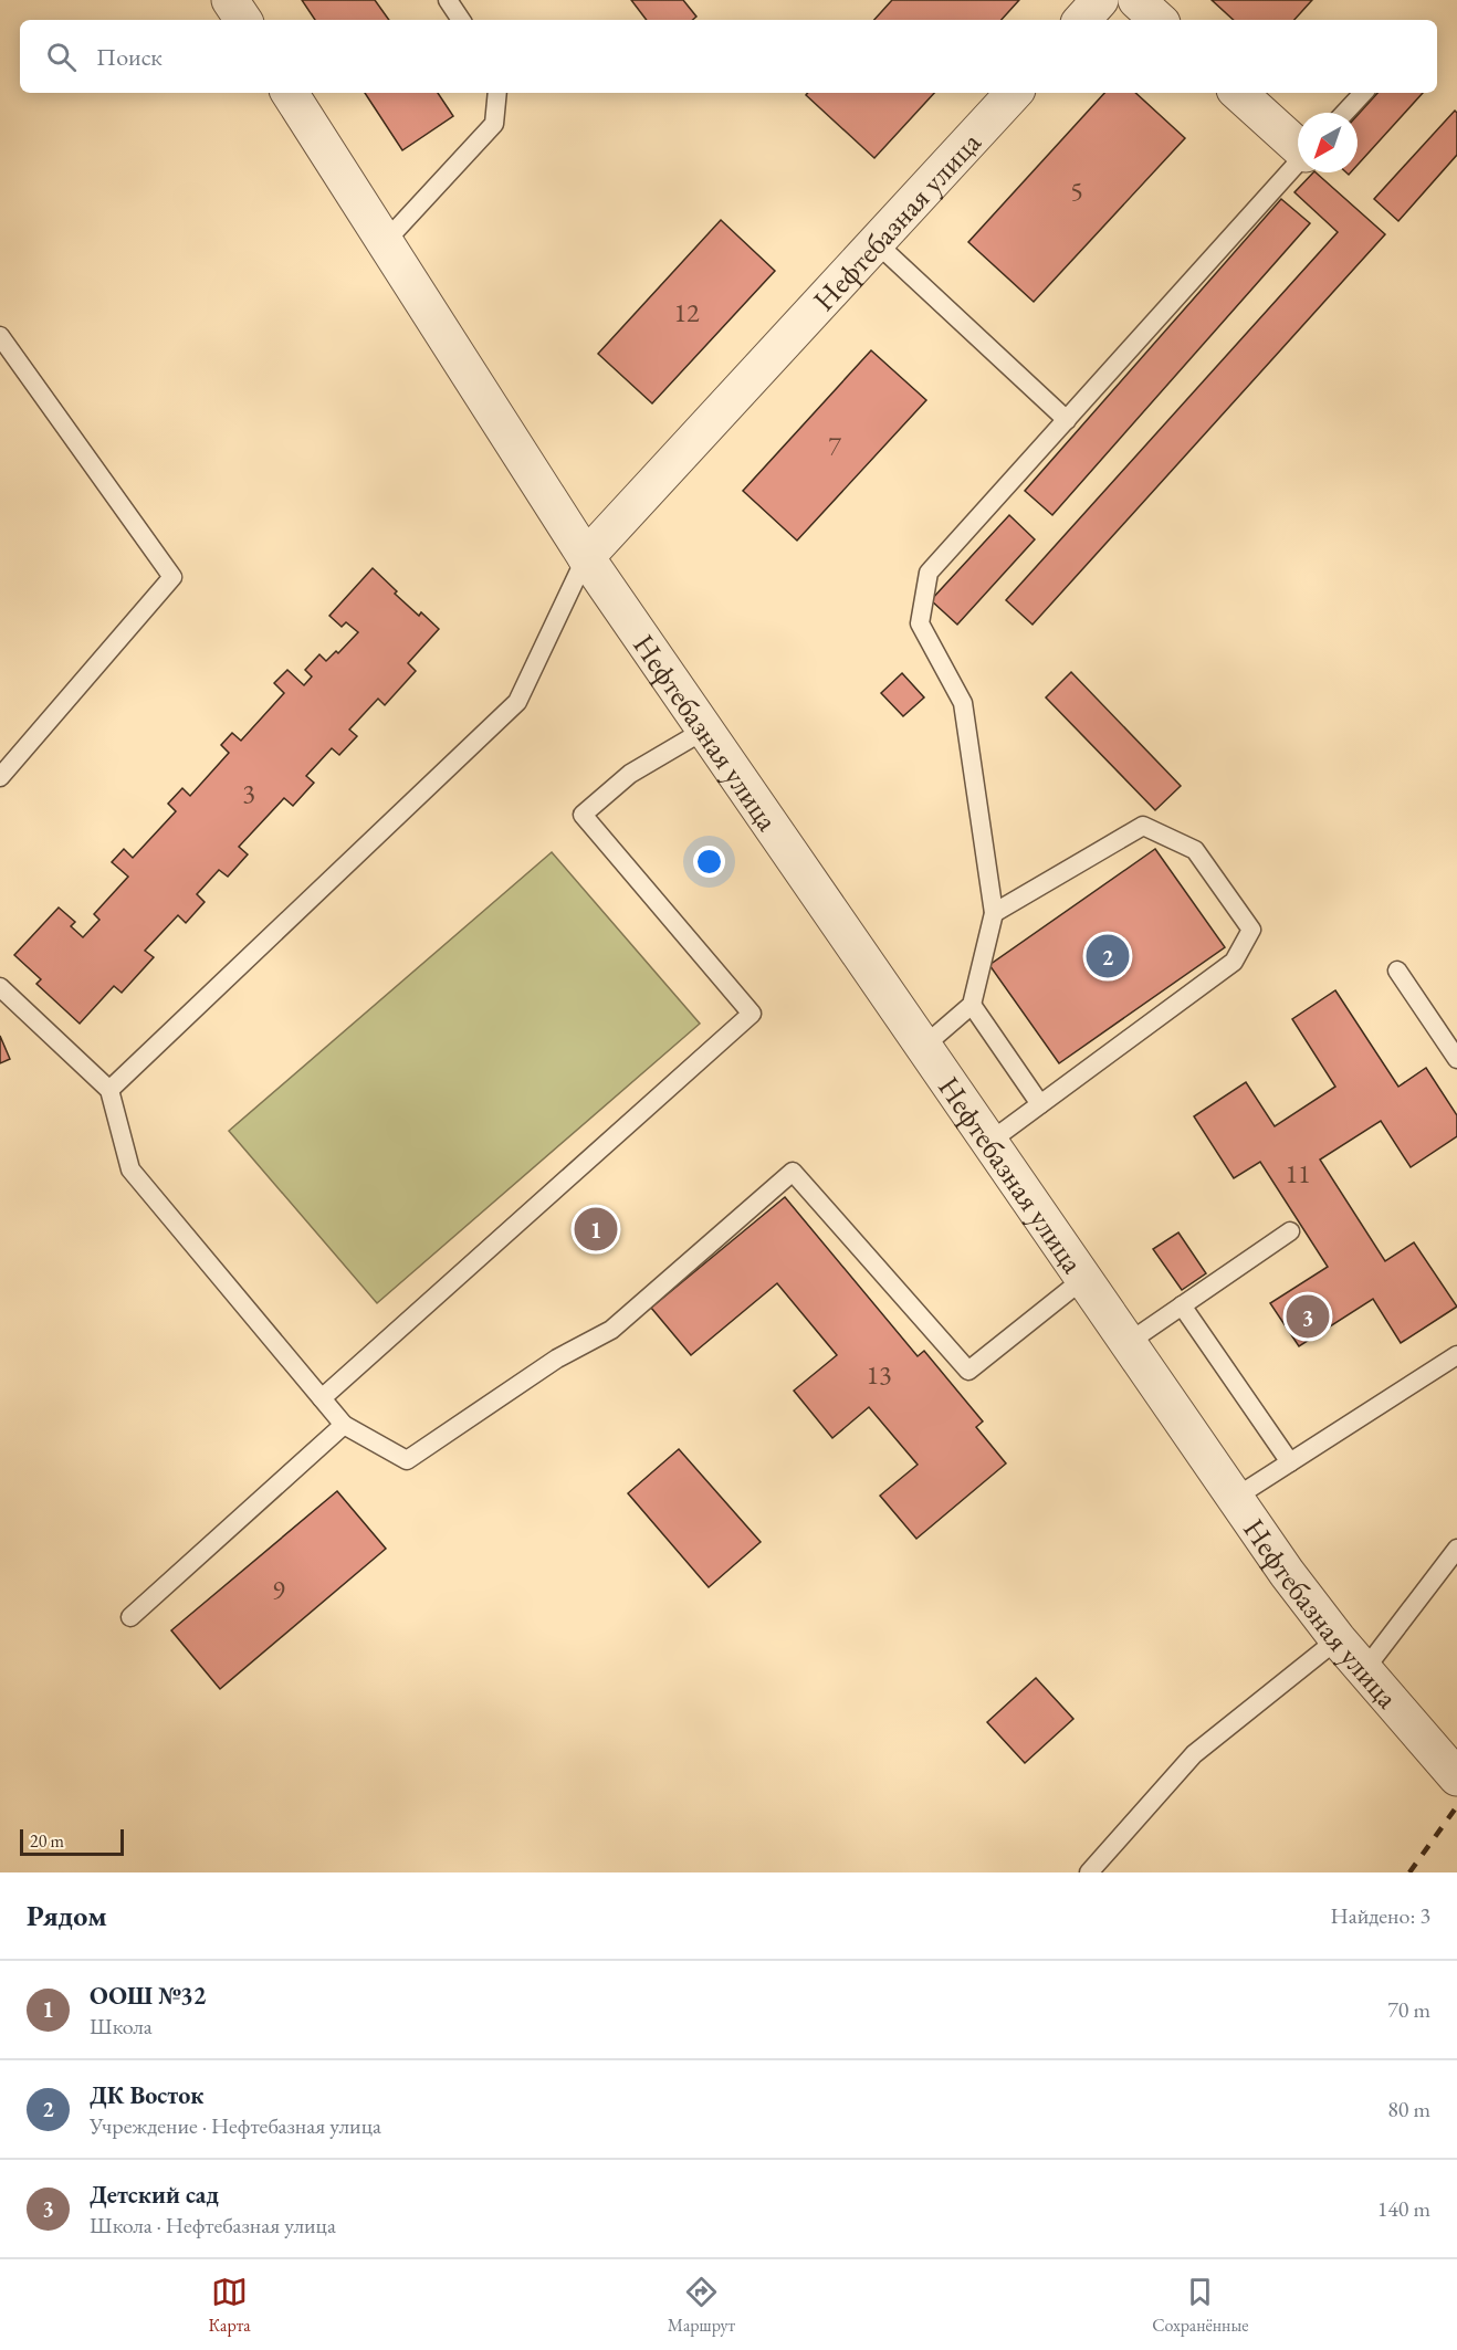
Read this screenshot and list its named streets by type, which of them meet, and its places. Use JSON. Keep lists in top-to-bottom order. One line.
{"streets":{"street":["Нефтебазная улица"]},"house_numbers":["5","12","7","3","11","13","9"],"scale_bar":"20 m","north":"bottom left","page":{"search":"Поиск","pins":["2","1","3"],"scale":"20 m","heading":["Рядом","Найдено: 3"],"list":[{"mark":"1","name":"ООШ №32","note":"Школа","value":"70 m"},{"mark":"2","name":"ДК Восток","note":"Учреждение · Нефтебазная улица","value":"80 m"},{"mark":"3","name":"Детский сад","note":"Школа · Нефтебазная улица","value":"140 m"}],"nav":["Карта","Маршрут","Сохранённые"]}}
